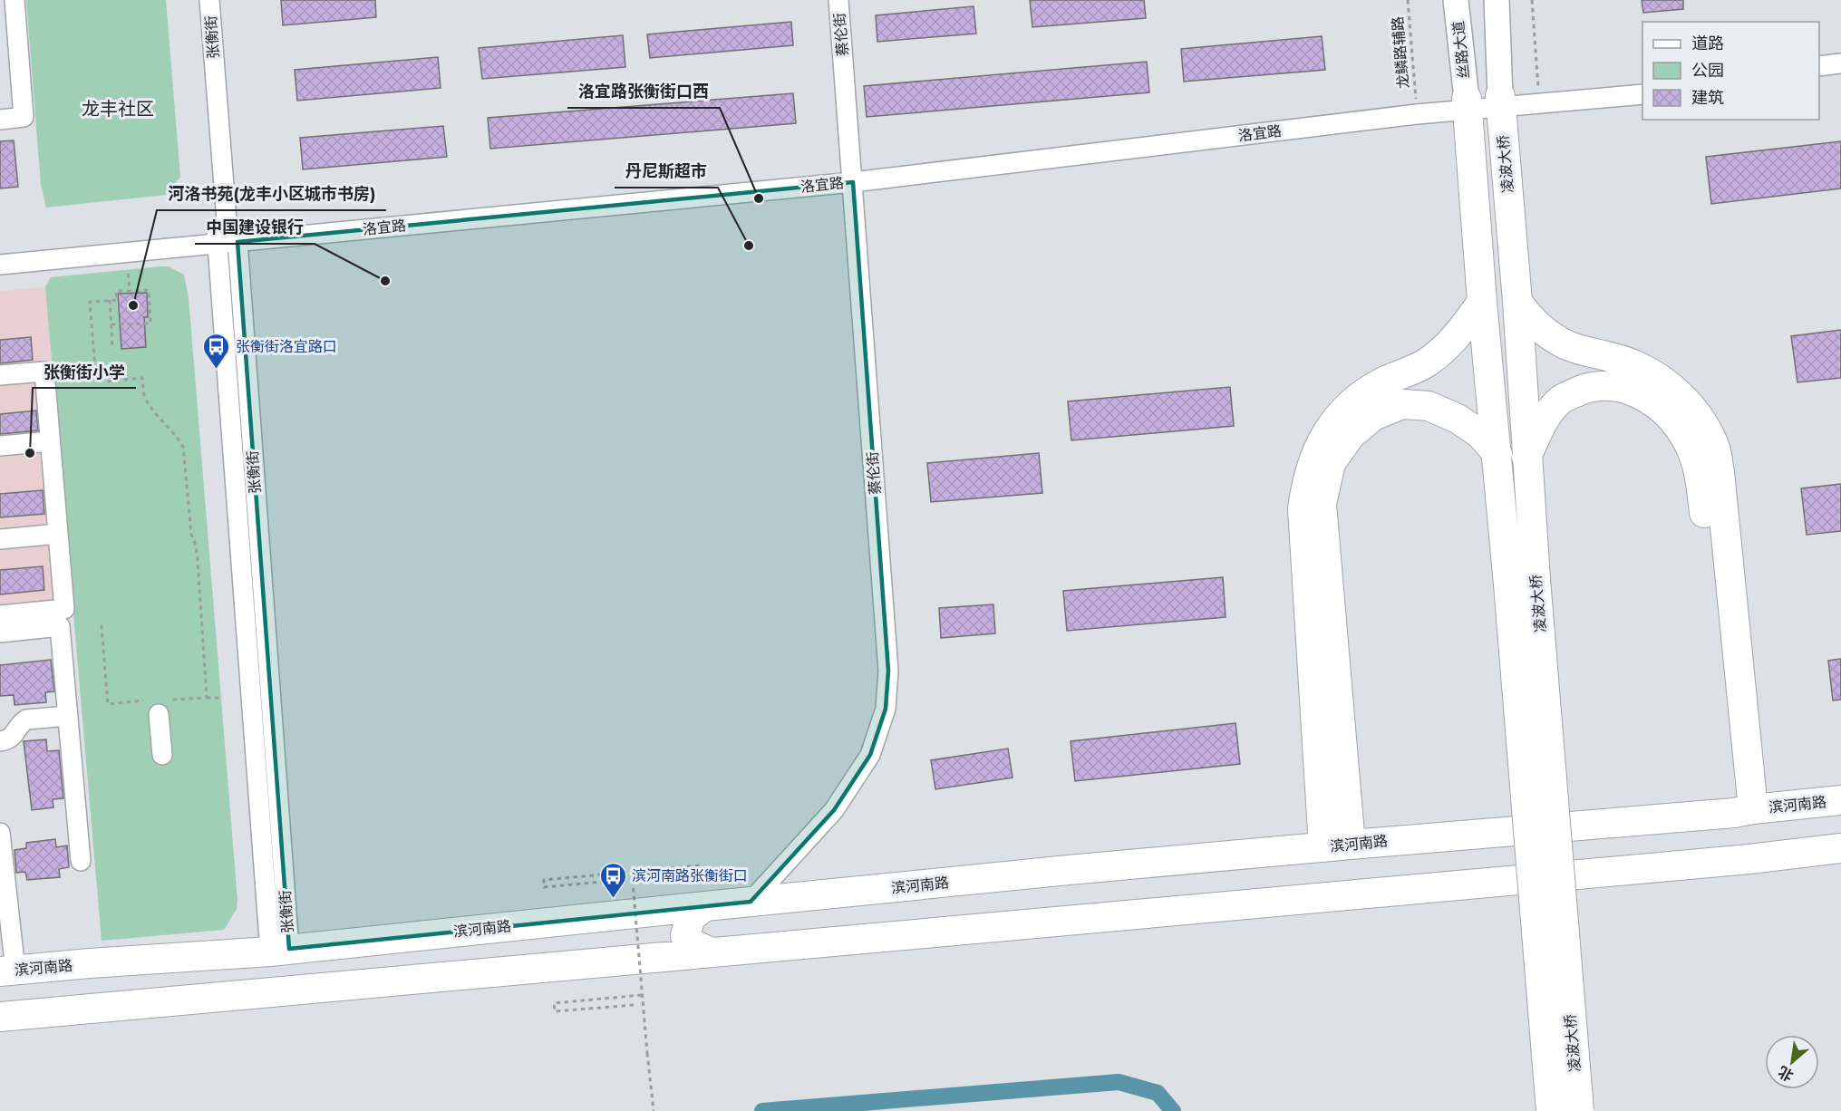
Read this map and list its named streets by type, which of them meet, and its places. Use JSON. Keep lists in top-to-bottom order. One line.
{"streets":{"highway":["凌波大桥","滨河南路"],"main road":["丝路大道"],"street":["蔡伦街","张衡街","洛宜路"],"path":["龙鳞路辅路"]},"crossings":[["蔡伦街","洛宜路"],["蔡伦街","滨河南路"],["张衡街","洛宜路"],["张衡街","滨河南路"],["丝路大道","洛宜路"],["丝路大道","凌波大桥"],["龙鳞路辅路","洛宜路"],["洛宜路","凌波大桥"]],"districts":["龙丰社区"],"places":{"other":["洛宜路张衡街口西","丹尼斯超市","中国建设银行","河洛书苑(龙丰小区城市书房)","张衡街小学"],"bus stop":["张衡街洛宜路口","滨河南路张衡街口"]},"legend":["道路","公园","建筑"],"north":"bottom left"}
